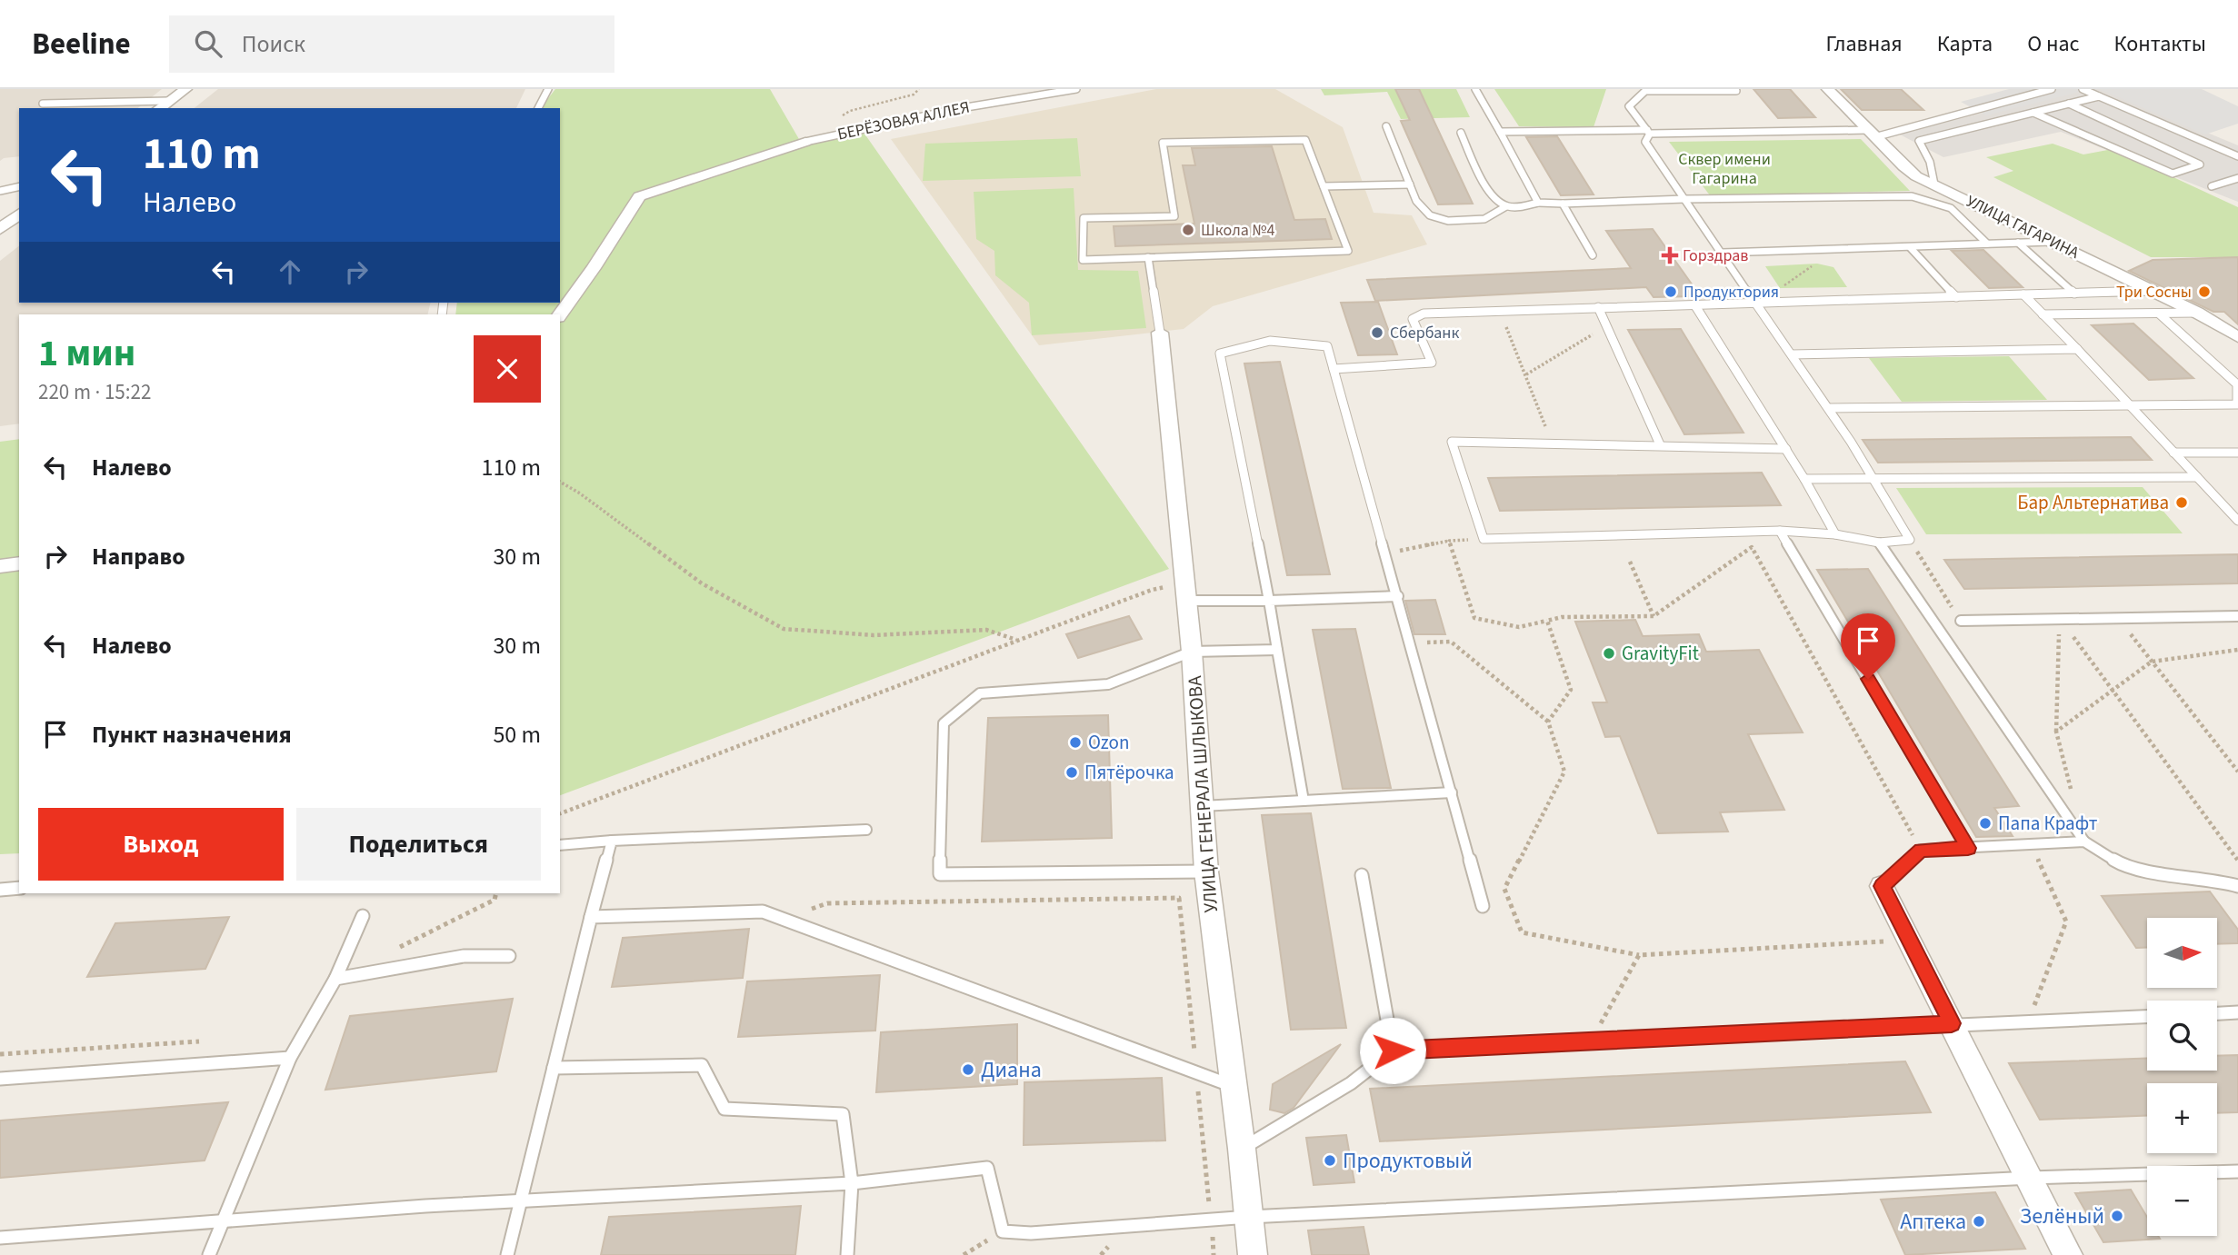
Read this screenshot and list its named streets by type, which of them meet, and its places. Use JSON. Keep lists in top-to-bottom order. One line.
{"streets":{"street":["УЛИЦА ГАГАРИНА","УЛИЦА ГЕНЕРАЛА ШЛЫКОВА"],"lane":["БЕРЁЗОВАЯ АЛЛЕЯ"]},"parks":["Сквер имени Гагарина"],"places":{"other":["Школа №4","Продуктория","Три Сосны","Сбербанк","Бар Альтернатива","GravityFit","Ozon","Пятёрочка","Папа Крафт","Диана","Продуктовый","Зелёный","Аптека"],"health":["Горздрав"]},"north":"right","page":{"header":"Beeline","search":"Поиск","nav":["Главная","Карта","О нас","Контакты"],"turn":["110 m","Налево"],"heading":["1 мин","220 m · 15:22"],"list":[{"name":"Налево","value":"110 m"},{"name":"Направо","value":"30 m"},{"name":"Налево","value":"30 m"},{"name":"Пункт назначения","value":"50 m"}],"buttons":["Выход","Поделиться"],"map_buttons":["+","−"]}}
